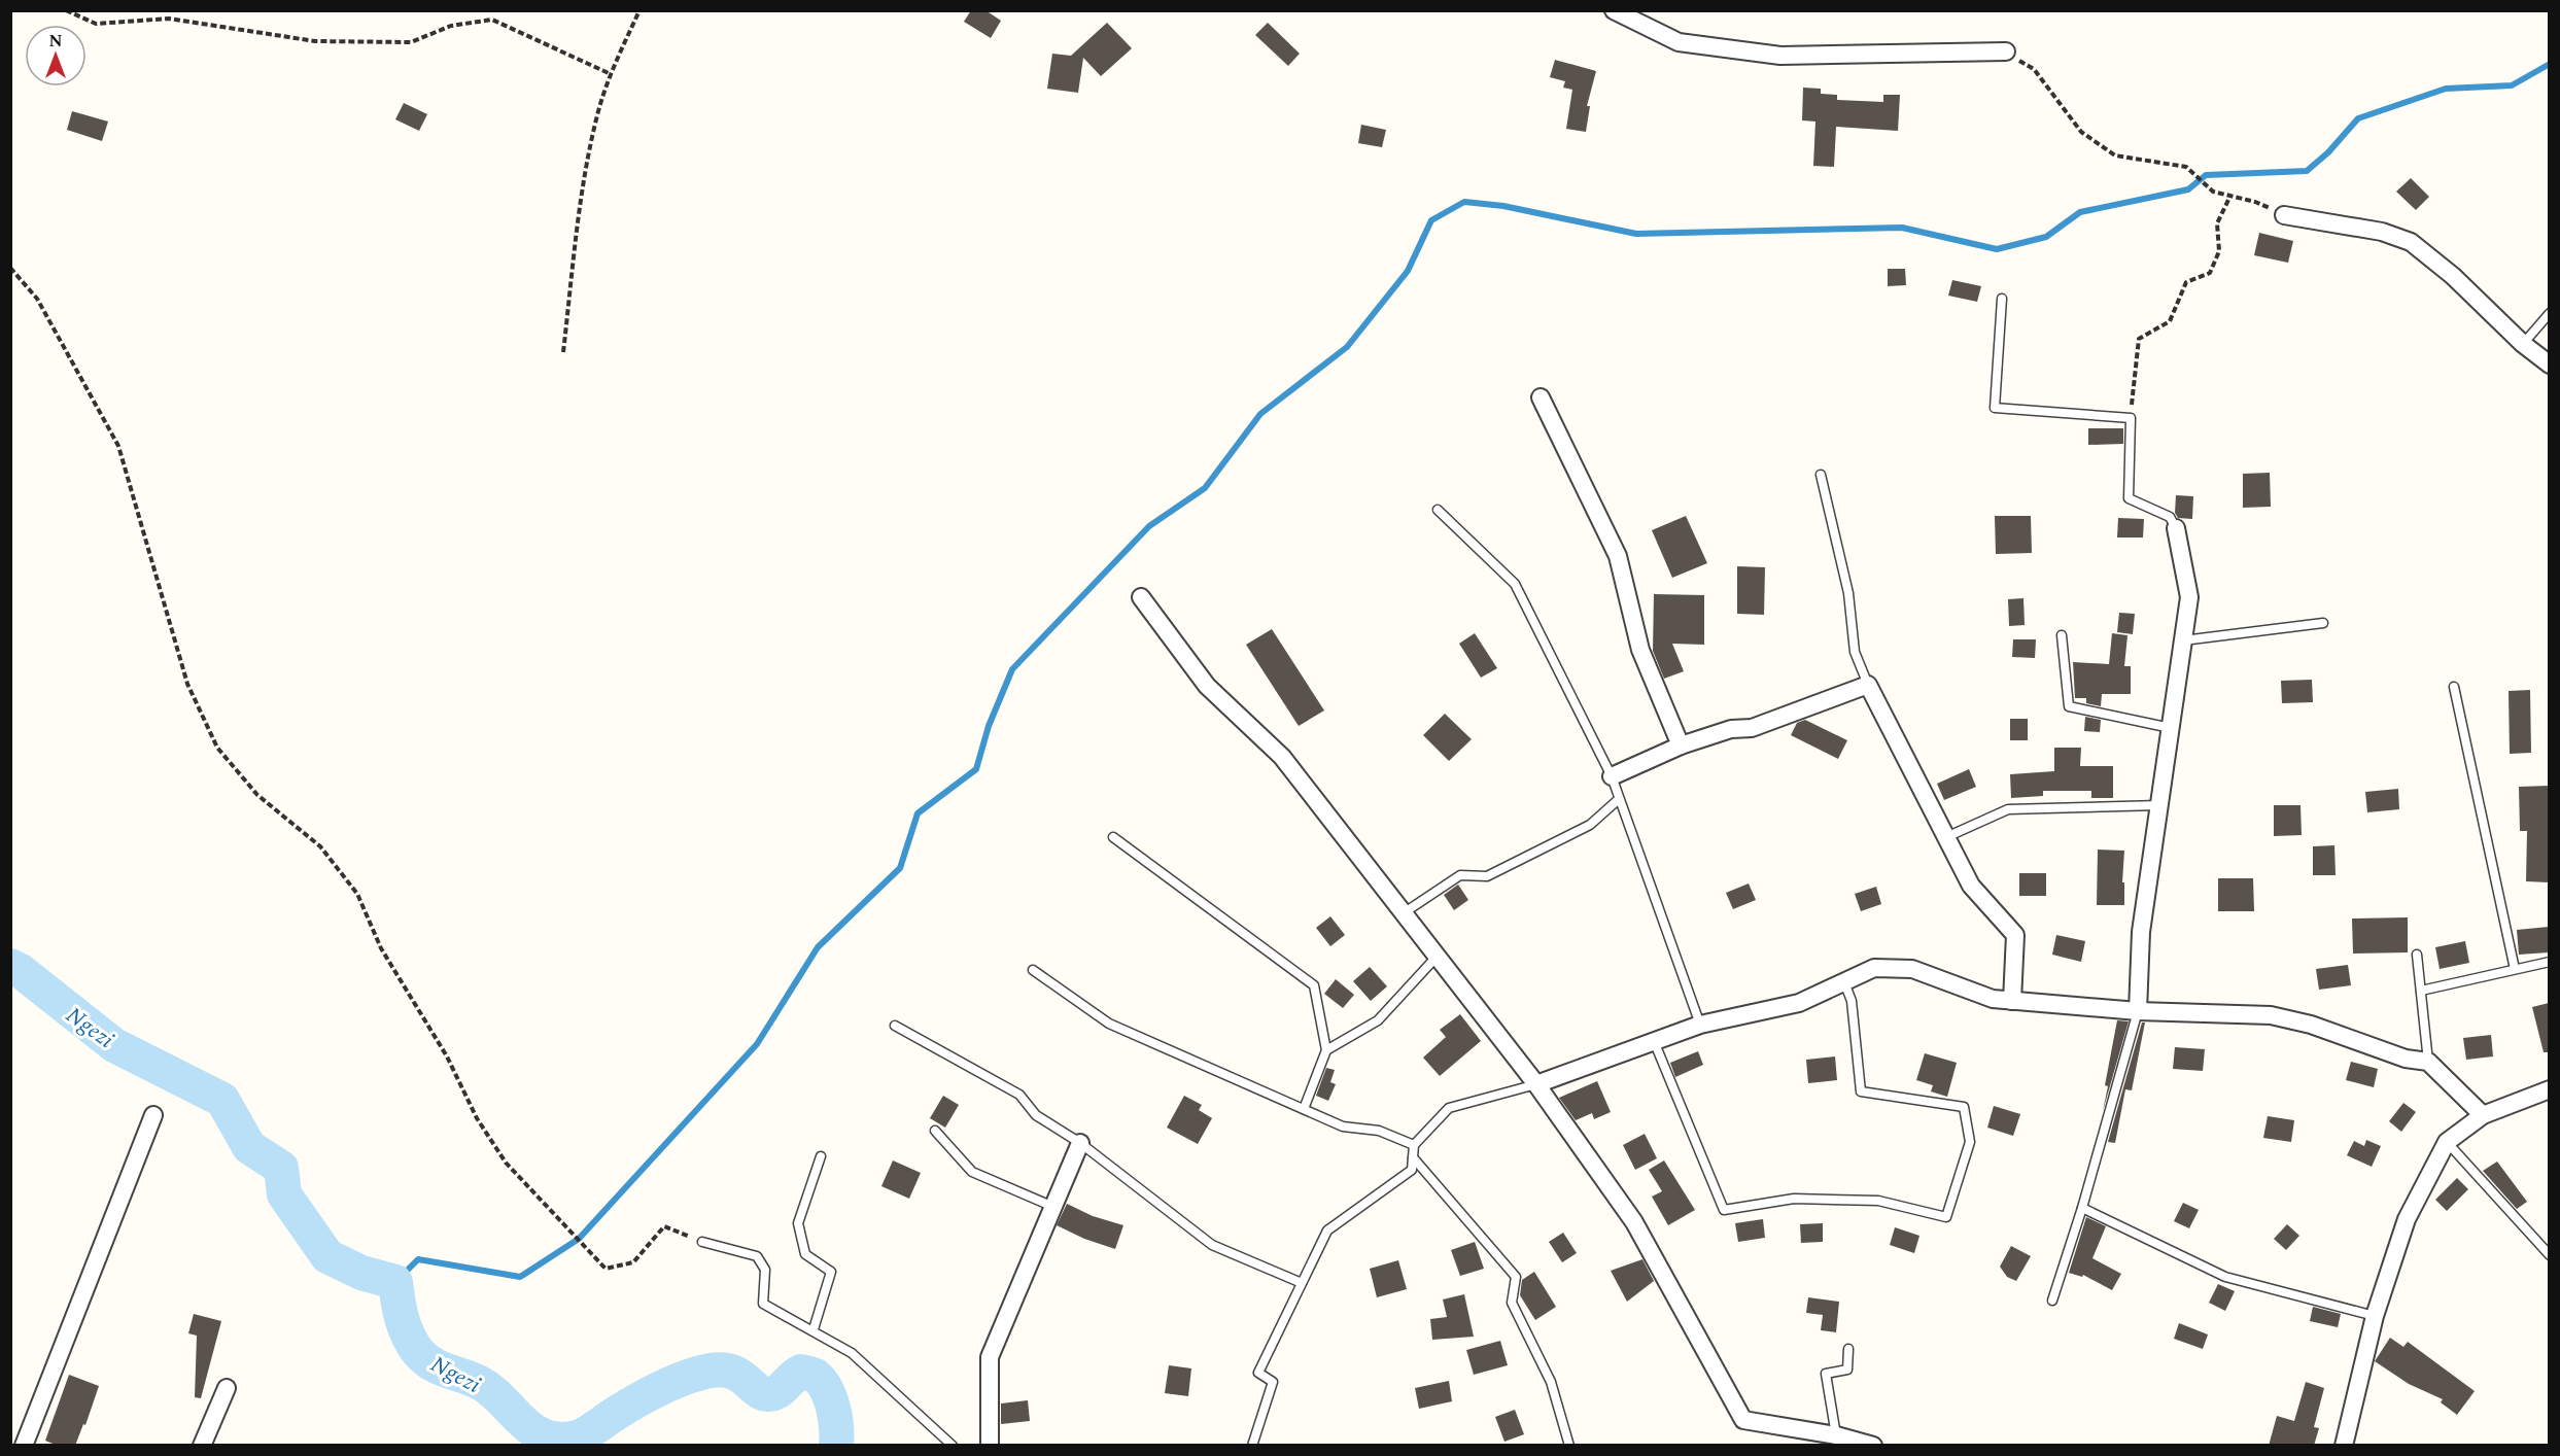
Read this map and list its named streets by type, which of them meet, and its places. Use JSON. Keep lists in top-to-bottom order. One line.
{"water":["Ngezi"],"north":"top"}
